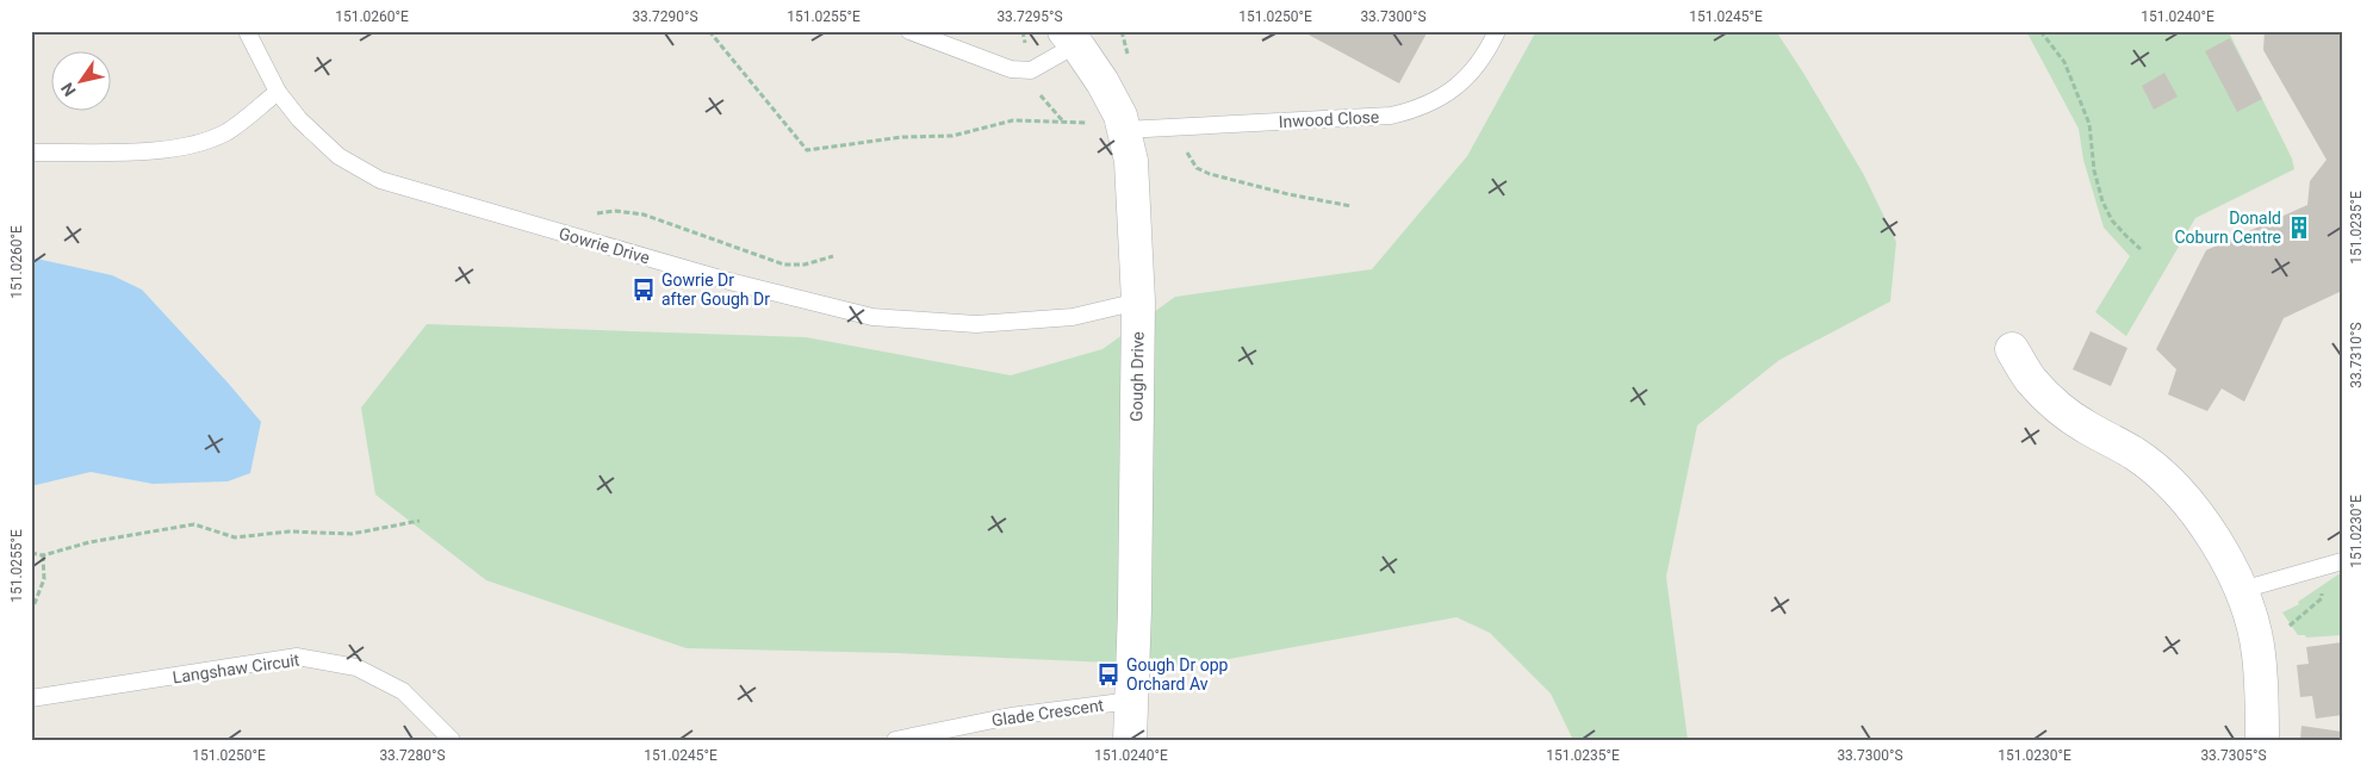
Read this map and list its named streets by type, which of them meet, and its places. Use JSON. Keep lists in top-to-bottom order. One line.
{"streets":{"street":["Gough Drive"],"lane":["Inwood Close","Gowrie Drive","Langshaw Circuit","Glade Crescent"]},"crossings":[["Inwood Close","Gough Drive"],["Gowrie Drive","Gough Drive"],["Gough Drive","Glade Crescent"]],"places":{"building":["Donald Coburn Centre"],"bus stop":["Gowrie Dr after Gough Dr","Gough Dr opp Orchard Av"]},"north":"bottom left","coordinates":["151.0260°E","33.7290°S","151.0255°E","33.7295°S","151.0250°E","33.7300°S","151.0245°E","151.0240°E","151.0235°E","33.7310°S","151.0230°E","33.7280°S","33.7305°S"]}
